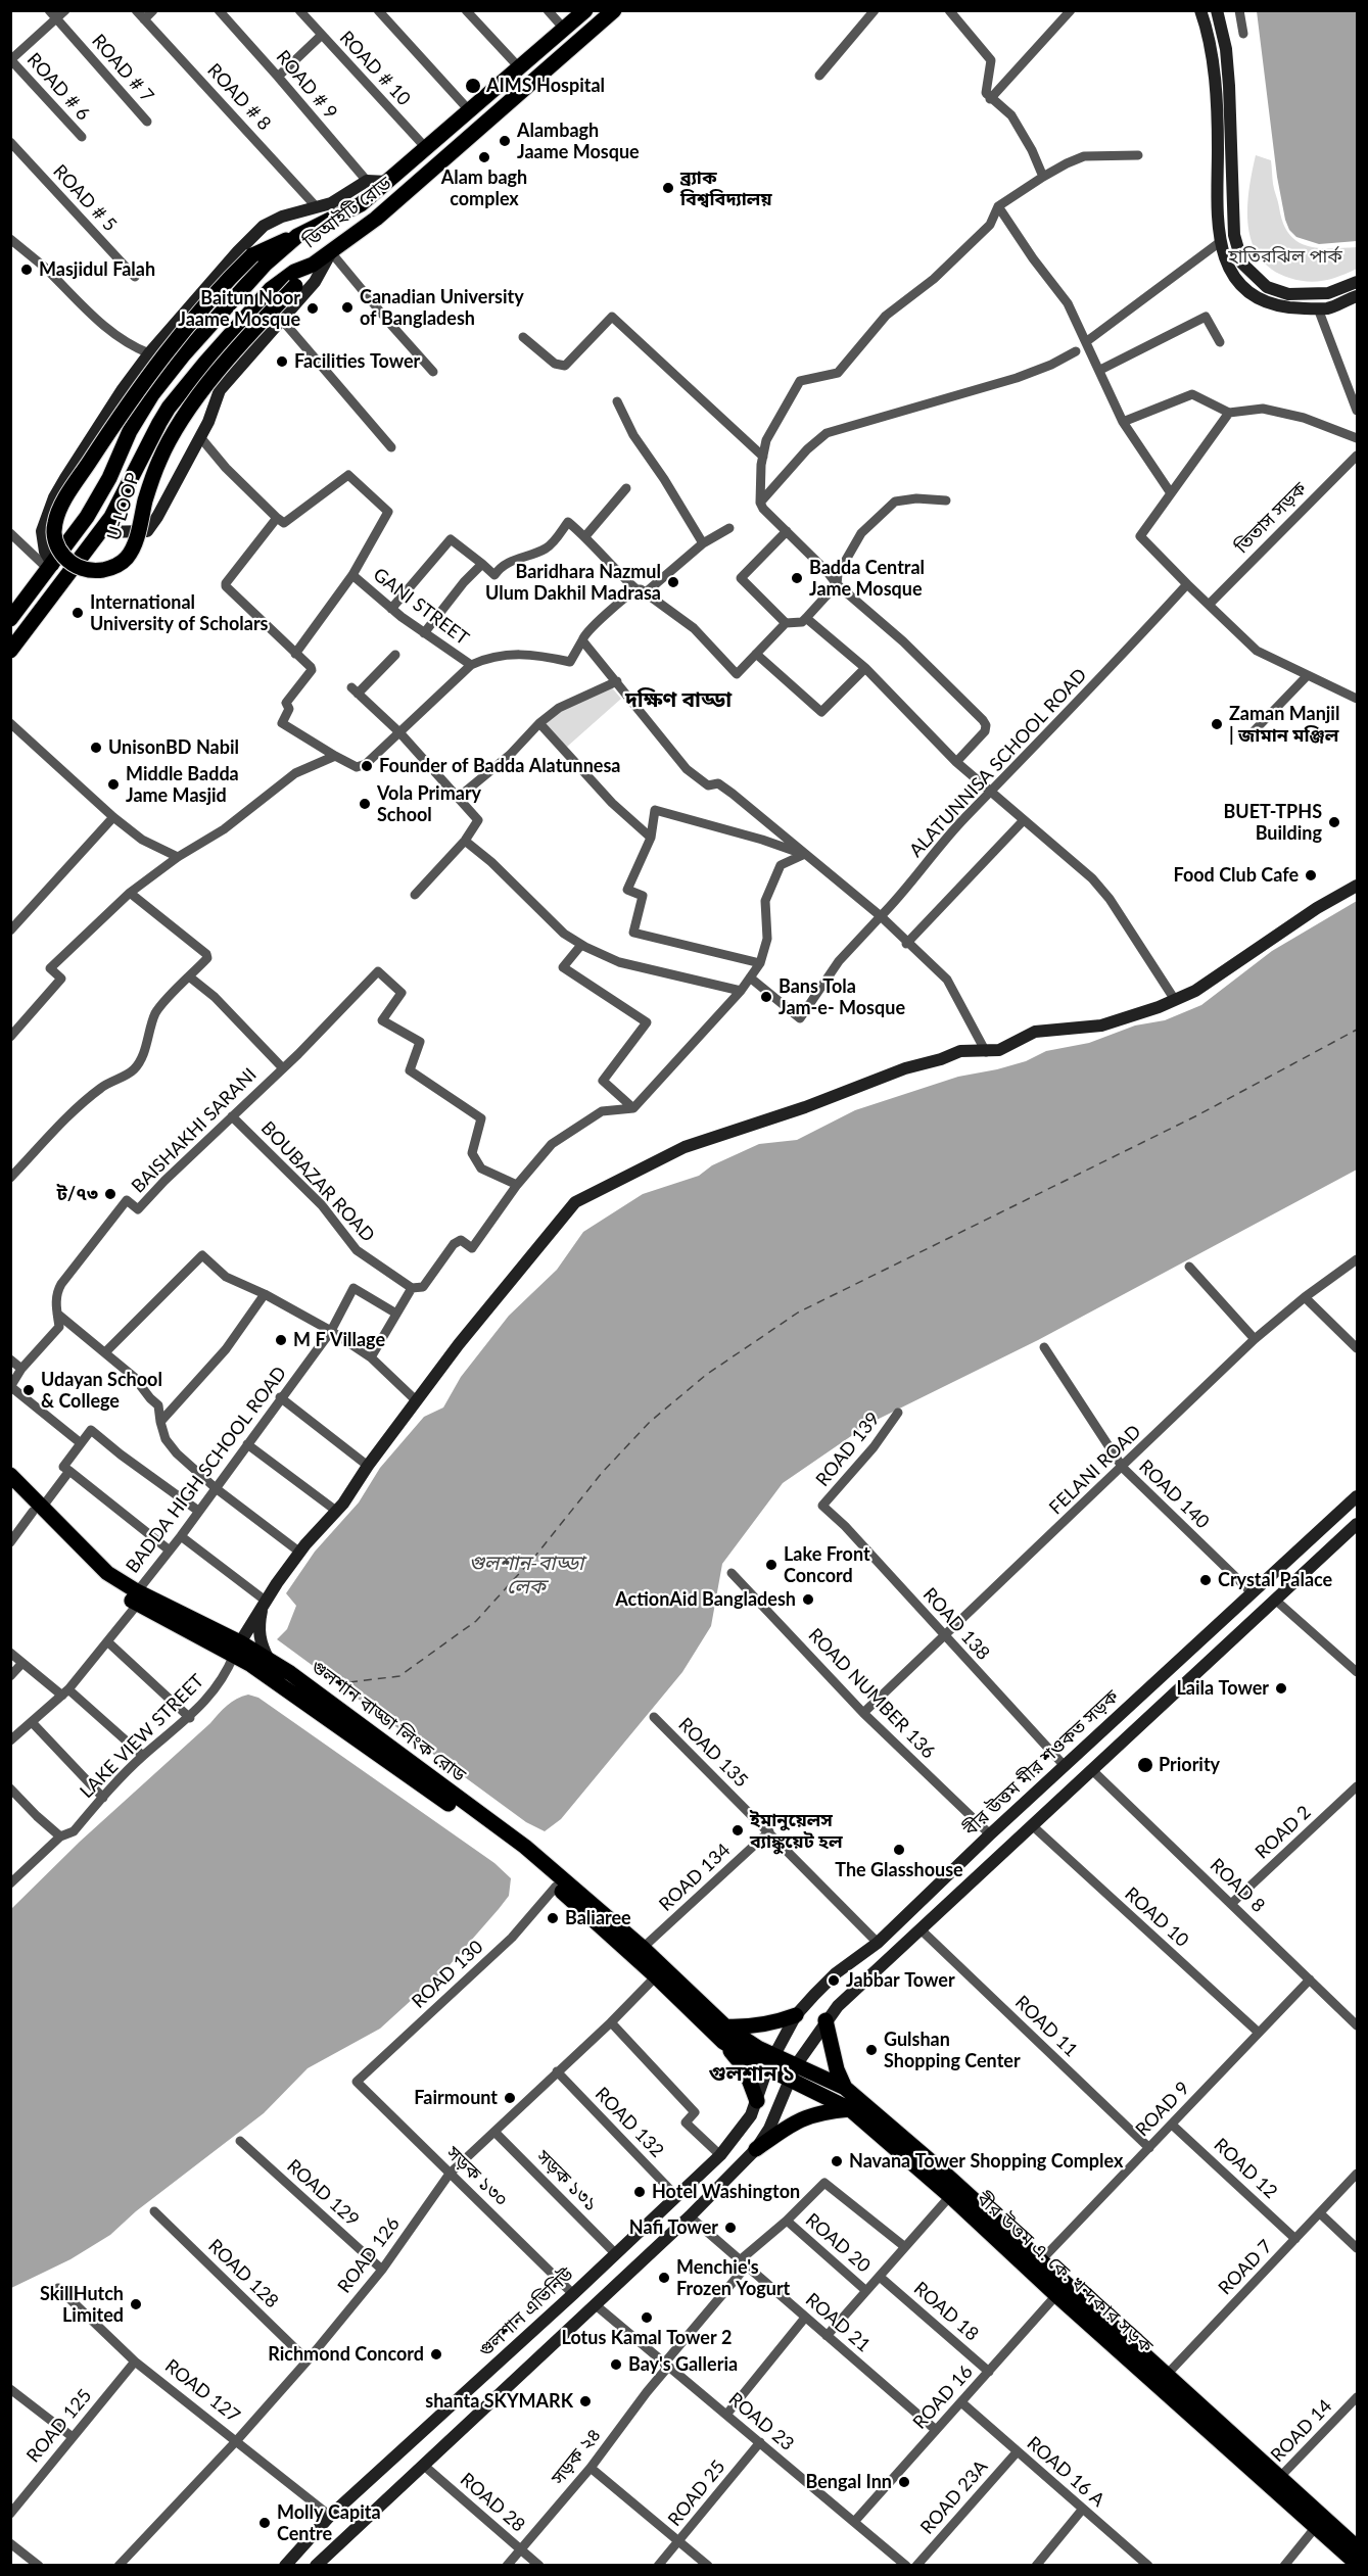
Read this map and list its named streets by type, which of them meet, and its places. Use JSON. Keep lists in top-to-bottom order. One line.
{"streets":{"main road":["ডিআইটি রোড","U-LOOP","গুলশান বাড্ডা লিংক রোড","বীর উত্তম মীর শওকত সড়ক","বীর উত্তম এ. কে. খন্দকার সড়ক","গুলশান এভিনিউ"],"street":["ROAD # 7","ROAD # 10","ROAD # 9","ROAD # 6","ROAD # 8","ROAD # 5","তিতাস সড়ক","GANI STREET","ALATUNNISA SCHOOL ROAD","BAISHAKHI SARANI","BOUBAZAR ROAD","ROAD 139","BADDA HIGH SCHOOL ROAD","FELANI ROAD","ROAD 140","ROAD 138","ROAD NUMBER 136","LAKE VIEW STREET","ROAD 135","ROAD 2","ROAD 134","ROAD 8","ROAD 10","ROAD 130","ROAD 11","ROAD 9","ROAD 132","ROAD 12","সড়ক ১৩০","সড়ক ১৩১","ROAD 129","ROAD 20","ROAD 126","ROAD 7","ROAD 128","ROAD 18","ROAD 21","ROAD 127","ROAD 16","ROAD 23","ROAD 125","ROAD 14","সড়ক ২৪","ROAD 16 A","ROAD 25","ROAD 23A","ROAD 28"]},"crossings":[["ROAD # 10","ডিআইটি রোড"],["ডিআইটি রোড","U-LOOP"],["BAISHAKHI SARANI","BOUBAZAR ROAD"],["ROAD 139","ROAD 138"],["BADDA HIGH SCHOOL ROAD","গুলশান বাড্ডা লিংক রোড"],["FELANI ROAD","ROAD 140"],["FELANI ROAD","ROAD 138"],["FELANI ROAD","ROAD NUMBER 136"],["ROAD 140","বীর উত্তম মীর শওকত সড়ক"],["ROAD 138","বীর উত্তম মীর শওকত সড়ক"],["ROAD NUMBER 136","বীর উত্তম মীর শওকত সড়ক"],["গুলশান বাড্ডা লিংক রোড","LAKE VIEW STREET"],["গুলশান বাড্ডা লিংক রোড","ROAD 134"],["গুলশান বাড্ডা লিংক রোড","ROAD 130"],["গুলশান বাড্ডা লিংক রোড","ROAD 126"],["গুলশান বাড্ডা লিংক রোড","বীর উত্তম এ. কে. খন্দকার সড়ক"],["ROAD 135","বীর উত্তম মীর শওকত সড়ক"],["ROAD 135","ROAD 134"],["বীর উত্তম মীর শওকত সড়ক","বীর উত্তম এ. কে. খন্দকার সড়ক"],["বীর উত্তম মীর শওকত সড়ক","গুলশান এভিনিউ"],["ROAD 2","ROAD 8"],["ROAD 8","ROAD 9"],["ROAD 10","ROAD 9"],["ROAD 130","সড়ক ১৩০"],["ROAD 11","ROAD 9"],["ROAD 9","ROAD 12"],["ROAD 9","বীর উত্তম এ. কে. খন্দকার সড়ক"],["ROAD 132","ROAD 126"],["ROAD 132","গুলশান এভিনিউ"],["ROAD 12","ROAD 7"],["সড়ক ১৩০","ROAD 126"],["সড়ক ১৩০","গুলশান এভিনিউ"],["সড়ক ১৩১","ROAD 126"],["সড়ক ১৩১","গুলশান এভিনিউ"],["ROAD 129","ROAD 126"],["ROAD 20","সড়ক ২৪"],["ROAD 126","ROAD 128"],["ROAD 126","ROAD 127"],["ROAD 7","বীর উত্তম এ. কে. খন্দকার সড়ক"],["বীর উত্তম এ. কে. খন্দকার সড়ক","গুলশান এভিনিউ"],["বীর উত্তম এ. কে. খন্দকার সড়ক","ROAD 16"],["বীর উত্তম এ. কে. খন্দকার সড়ক","ROAD 14"],["ROAD 18","ROAD 16"],["গুলশান এভিনিউ","ROAD 127"],["ROAD 21","ROAD 16"],["ROAD 21","সড়ক ২৪"],["ROAD 127","ROAD 125"],["ROAD 16","ROAD 23"],["ROAD 16","ROAD 16 A"],["ROAD 23","সড়ক ২৪"],["ROAD 23","ROAD 25"],["সড়ক ২৪","ROAD 28"],["ROAD 16 A","ROAD 23A"]],"districts":["দক্ষিণ বাড্ডা","গুলশান ১"],"water":["গুলশান-বাড্ডা লেক"],"parks":["হাতিরঝিল পার্ক"],"places":["AIMS Hospital","Alambagh Jaame Mosque","Alam bagh complex","ব্র্যাক বিশ্ববিদ্যালয়","Masjidul Falah","Canadian University of Bangladesh","Baitun Noor Jaame Mosque","Facilities Tower","Badda Central Jame Mosque","Baridhara Nazmul Ulum Dakhil Madrasa","International University of Scholars","Zaman Manjil | জামান মঞ্জিল","UnisonBD Nabil","Founder of Badda Alatunnesa","Middle Badda Jame Masjid","Vola Primary School","BUET-TPHS Building","Food Club Cafe","Bans Tola Jam-e- Mosque","ট/৭৩","M F Village","Udayan School & College","Lake Front Concord","Crystal Palace","ActionAid Bangladesh","Laila Tower","Priority","ইমানুয়েলস ব্যাঙ্কুয়েট হল","The Glasshouse","Baliaree","Jabbar Tower","Gulshan Shopping Center","Fairmount","Navana Tower Shopping Complex","Hotel Washington","Nafi Tower","Menchie's Frozen Yogurt","SkillHutch Limited","Lotus Kamal Tower 2","Richmond Concord","Bay's Galleria","shanta SKYMARK","Bengal Inn","Molly Capita Centre"]}
